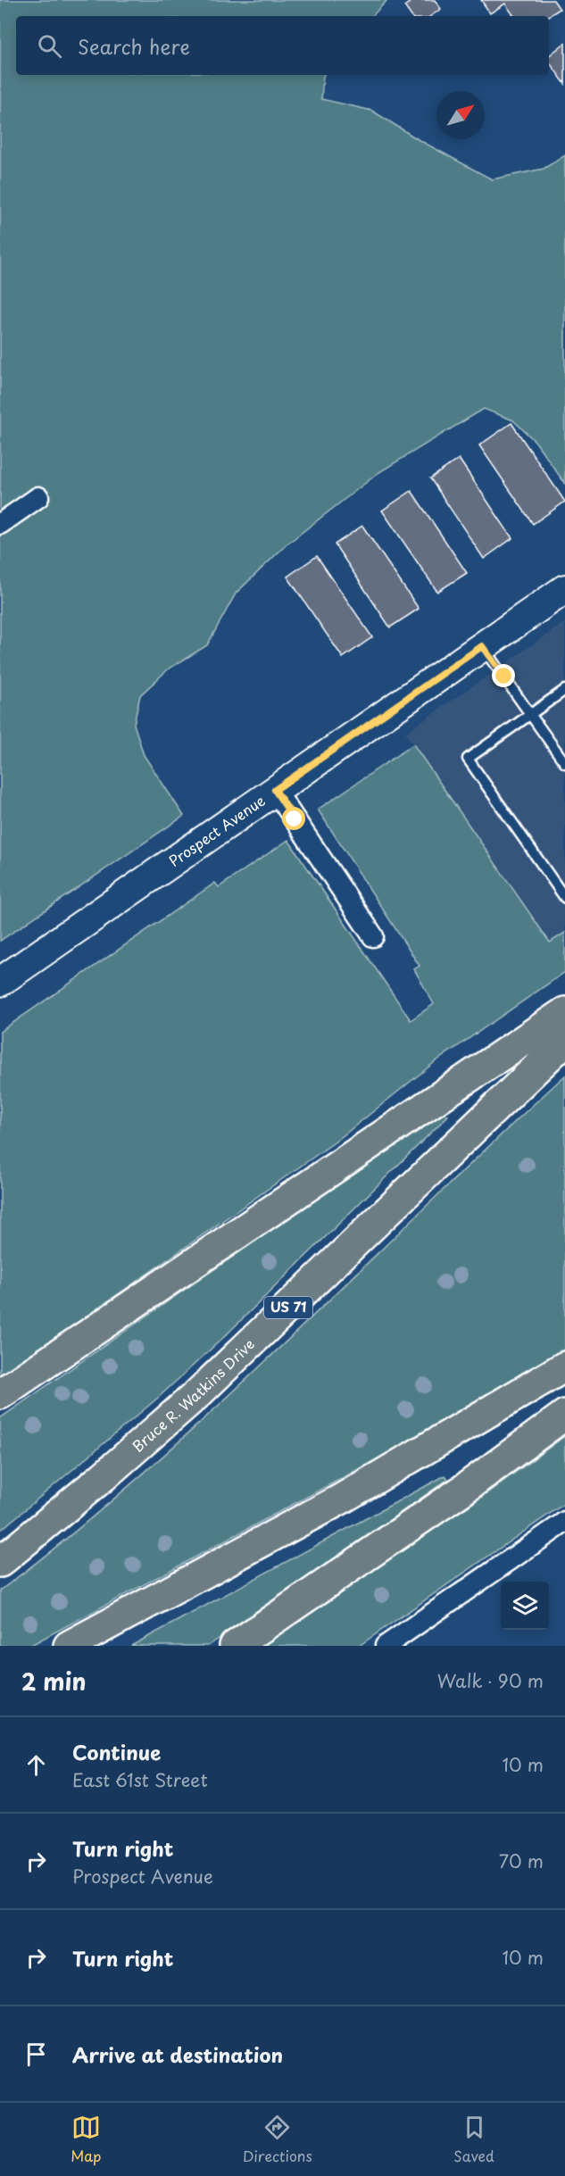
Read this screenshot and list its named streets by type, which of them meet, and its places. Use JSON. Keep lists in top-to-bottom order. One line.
{"streets":{"highway":["US 71","Bruce R. Watkins Drive"],"main road":["Prospect Avenue"]},"north":"top right","page":{"search":"Search here","heading":["2 min","Walk · 90 m"],"list":[["Continue","East 61st Street","10 m"],["Turn right","Prospect Avenue","70 m"],["Turn right","10 m"],"Arrive at destination"],"nav":["Map","Directions","Saved"]}}
